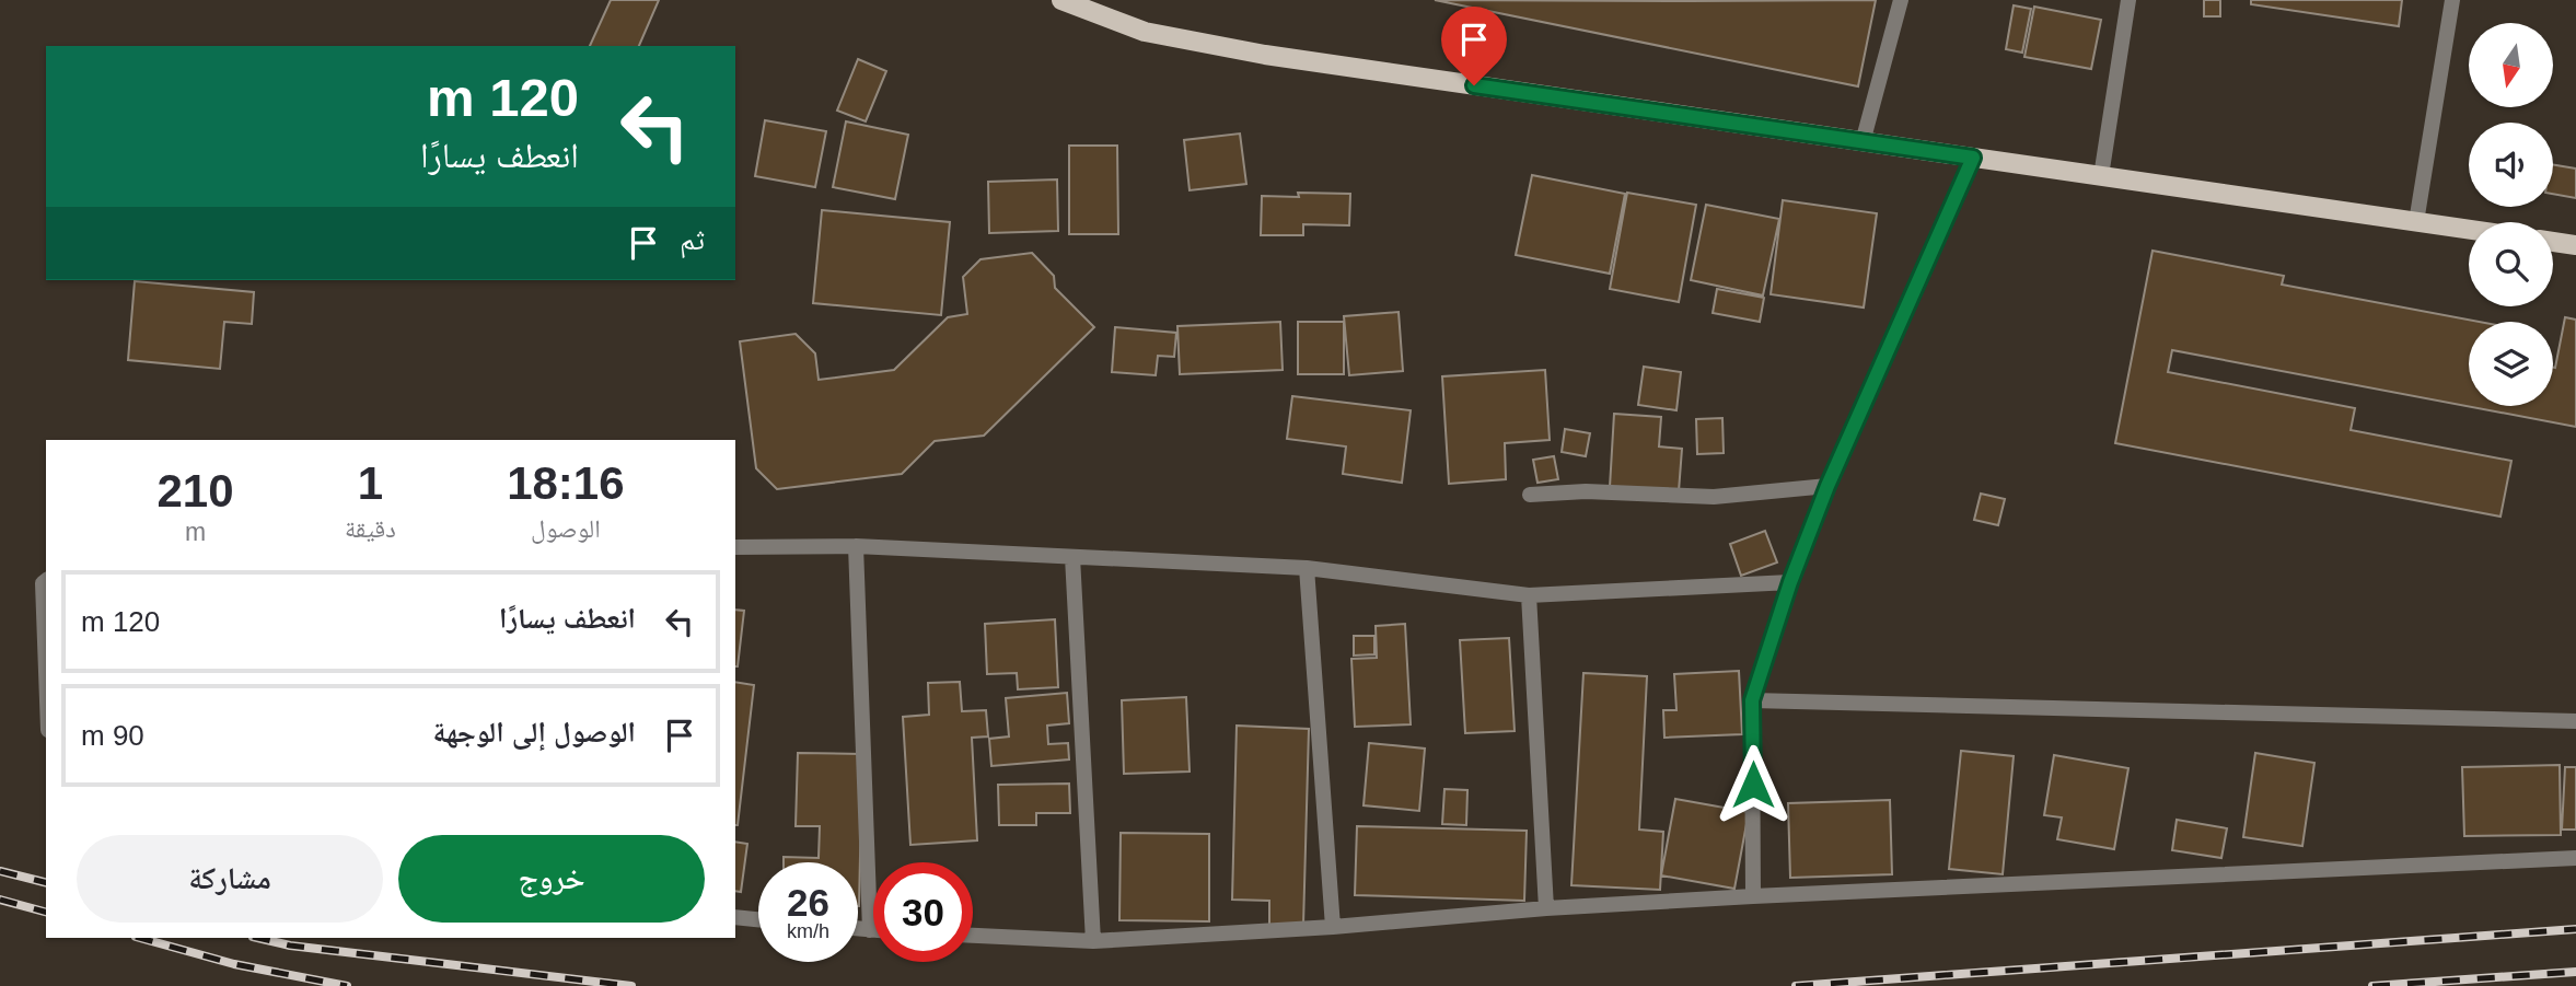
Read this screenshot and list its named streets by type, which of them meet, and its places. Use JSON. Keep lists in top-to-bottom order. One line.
{"north":"bottom","page":{"turn":["120 m","انعطف يسارًا"],"then":"ثم","eta":["18:16","الوصول","1","دقيقة","210","m"],"list":[{"name":"انعطف يسارًا","value":"120 m"},{"name":"الوصول إلى الوجهة","value":"90 m"}],"buttons":["خروج","مشاركة"],"speed":"26 km/h","limit":"30"}}
